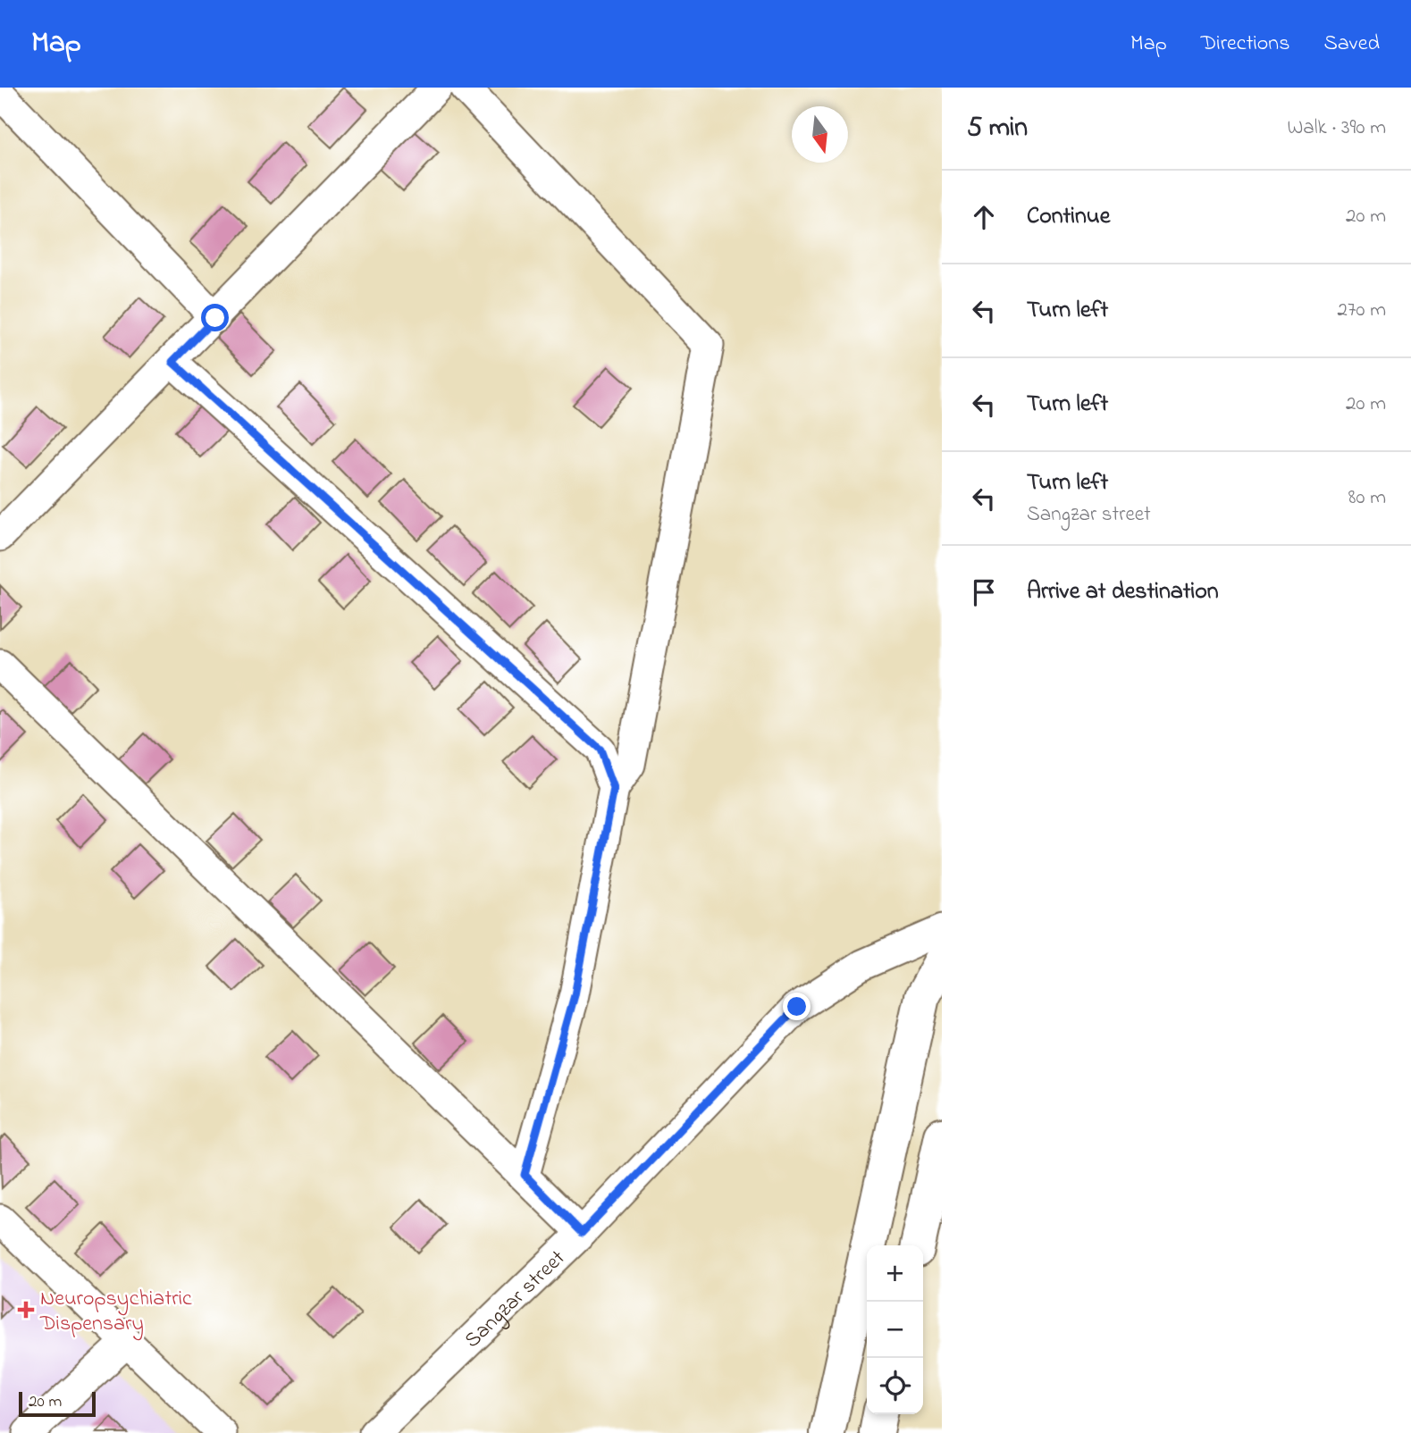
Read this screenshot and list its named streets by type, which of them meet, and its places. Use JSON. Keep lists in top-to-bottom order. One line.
{"streets":{"street":["Sangzar street"]},"places":{"health":["Neuropsychiatric Dispensary"]},"scale_bar":"20 m","north":"bottom","page":{"header":"Map","nav":["Map","Directions","Saved"],"heading":["5 min","Walk · 390 m"],"list":[["Continue","20 m"],["Turn left","270 m"],["Turn left","20 m"],["Turn left","Sangzar street","80 m"],"Arrive at destination"],"map_buttons":["+","−"],"scale":"20 m"}}
